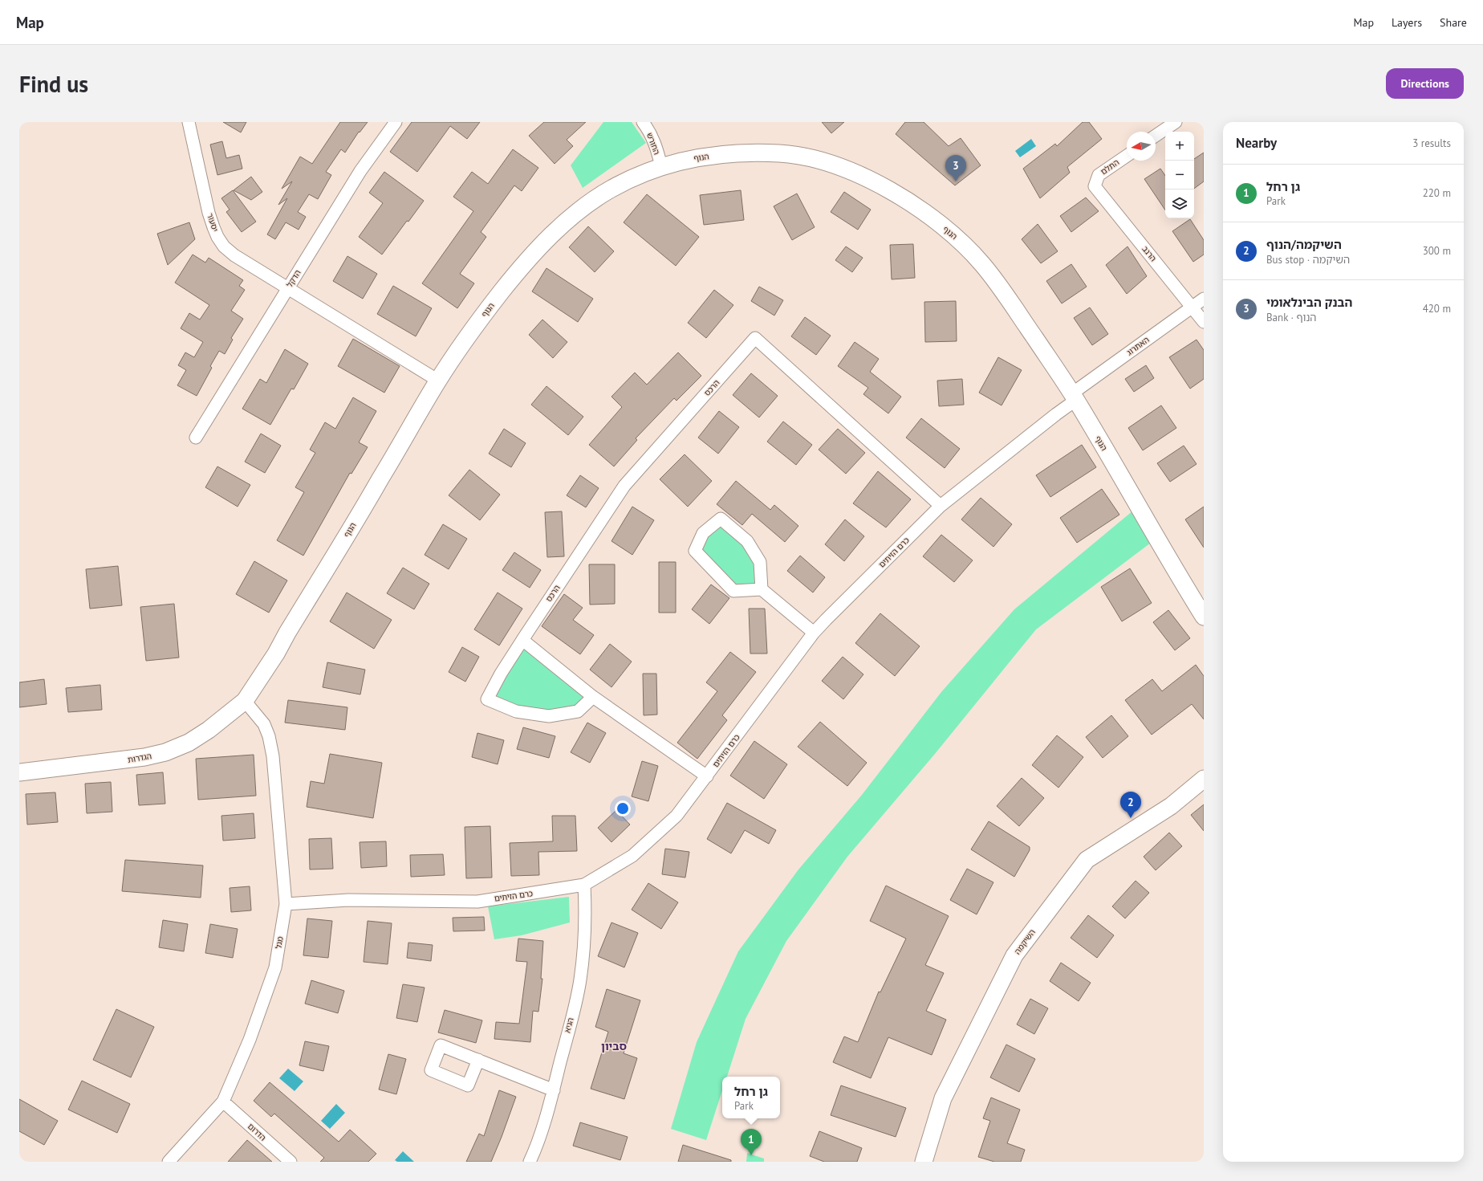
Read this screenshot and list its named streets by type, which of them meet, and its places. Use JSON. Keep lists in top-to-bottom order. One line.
{"streets":{"street":["החורש","הנוף","התלם","יסעור","הרגב","הדקל","האתרוג","הרכס","כרם הזיתים","הגדרות","השיקמה","מגל","הגיא","הדרום"]},"crossings":[["החורש","הנוף"],["הנוף","יסעור"],["הנוף","האתרוג"],["הנוף","כרם הזיתים"],["הנוף","הגדרות"],["הנוף","מגל"],["התלם","הרגב"],["יסעור","הדקל"],["הרגב","האתרוג"],["האתרוג","כרם הזיתים"],["הרכס","כרם הזיתים"],["כרם הזיתים","מגל"],["כרם הזיתים","הגיא"],["הגדרות","מגל"],["מגל","הדרום"]],"districts":["סביון"],"north":"left","page":{"header":"Map","nav":["Map","Layers","Share"],"buttons":"Directions","title":"Find us","heading":["Nearby","3 results"],"map_buttons":["+","−"],"pins":["3","2","1"],"list":[{"mark":"1","name":"גן רחל","note":"Park","value":"220 m"},{"mark":"2","name":"השיקמה/הנוף","note":"Bus stop · השיקמה","value":"300 m"},{"mark":"3","name":"הבנק הבינלאומי","note":"Bank · הנוף","value":"420 m"}],"popup":["גן רחל","Park"]}}
